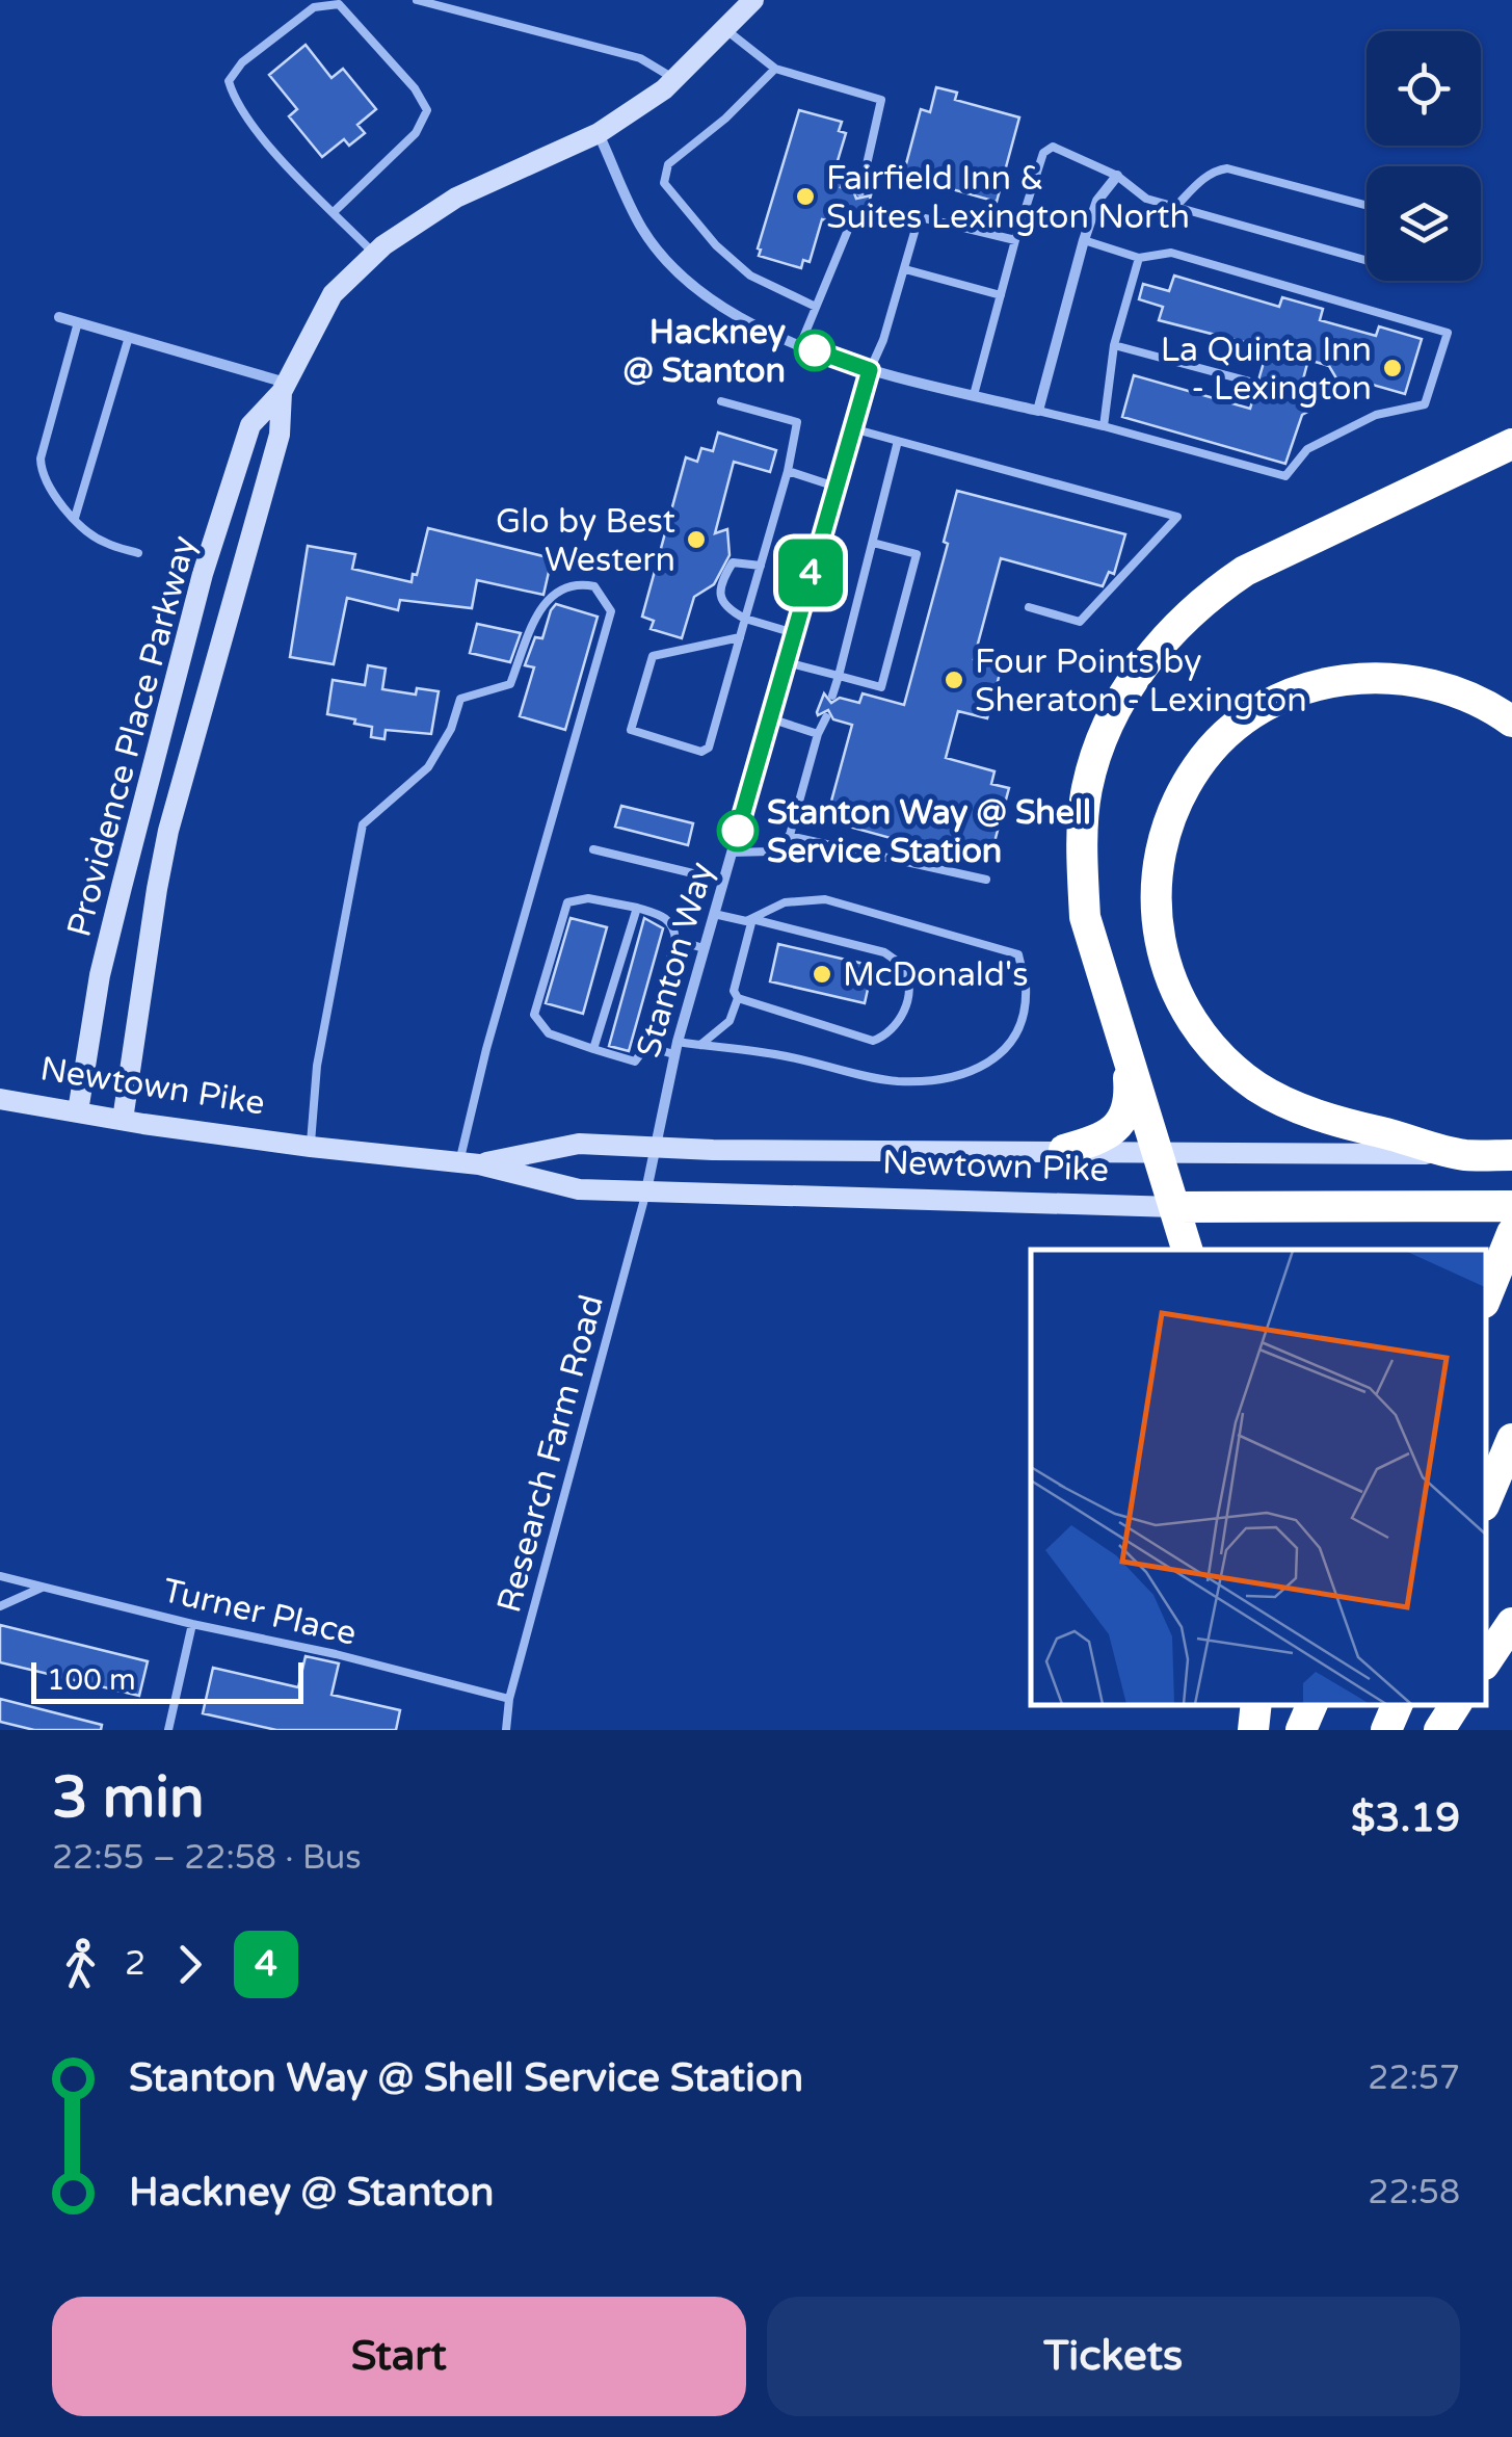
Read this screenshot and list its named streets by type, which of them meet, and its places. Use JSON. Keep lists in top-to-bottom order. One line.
{"streets":{"highway":["Newtown Pike"],"main road":["Providence Place Parkway"],"street":["Stanton Way"],"lane":["Research Farm Road","Turner Place"]},"crossings":[["Providence Place Parkway","Newtown Pike"],["Stanton Way","Newtown Pike"],["Stanton Way","Research Farm Road"],["Newtown Pike","Research Farm Road"],["Research Farm Road","Turner Place"]],"places":["Fairfield Inn & Suites Lexington North","Hackney @ Stanton","La Quinta Inn - Lexington","Glo by Best Western","Four Points by Sheraton - Lexington","Stanton Way @ Shell Service Station","McDonald's"],"lines":["bus line 4"],"scale_bar":"100 m","page":{"on_map":"4","scale":"100 m","heading":["3 min","22:55 – 22:58 · Bus","$3.19"],"legs":["2","4"],"list":[{"name":"Stanton Way @ Shell Service Station","value":"22:57"},{"name":"Hackney @ Stanton","value":"22:58"}],"buttons":["Start","Tickets"]}}
